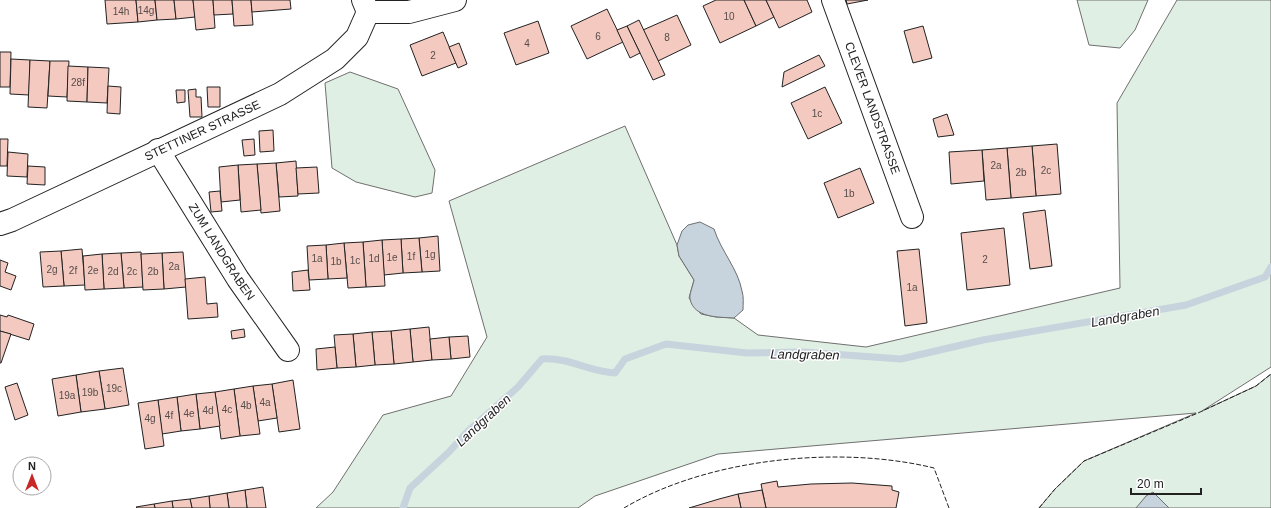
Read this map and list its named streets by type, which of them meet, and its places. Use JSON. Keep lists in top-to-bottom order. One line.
{"streets":{"street":["CLEVER LANDSTRASSE","STETTINER STRASSE","ZUM LANDGRABEN"]},"crossings":[["STETTINER STRASSE","ZUM LANDGRABEN"]],"water":["Landgraben"],"house_numbers":["14g","14h","10","6","8","4","2","28f","1c","2a","2c","2b","1b","1g","1f","1e","1a","1d","2","1c","1b","2a","2g","2f","2e","2d","2c","2b","1a","19c","19b","19a","4a","4b","4c","4d","4e","4f","4g"],"scale_bar":"20 m","north":"top"}
